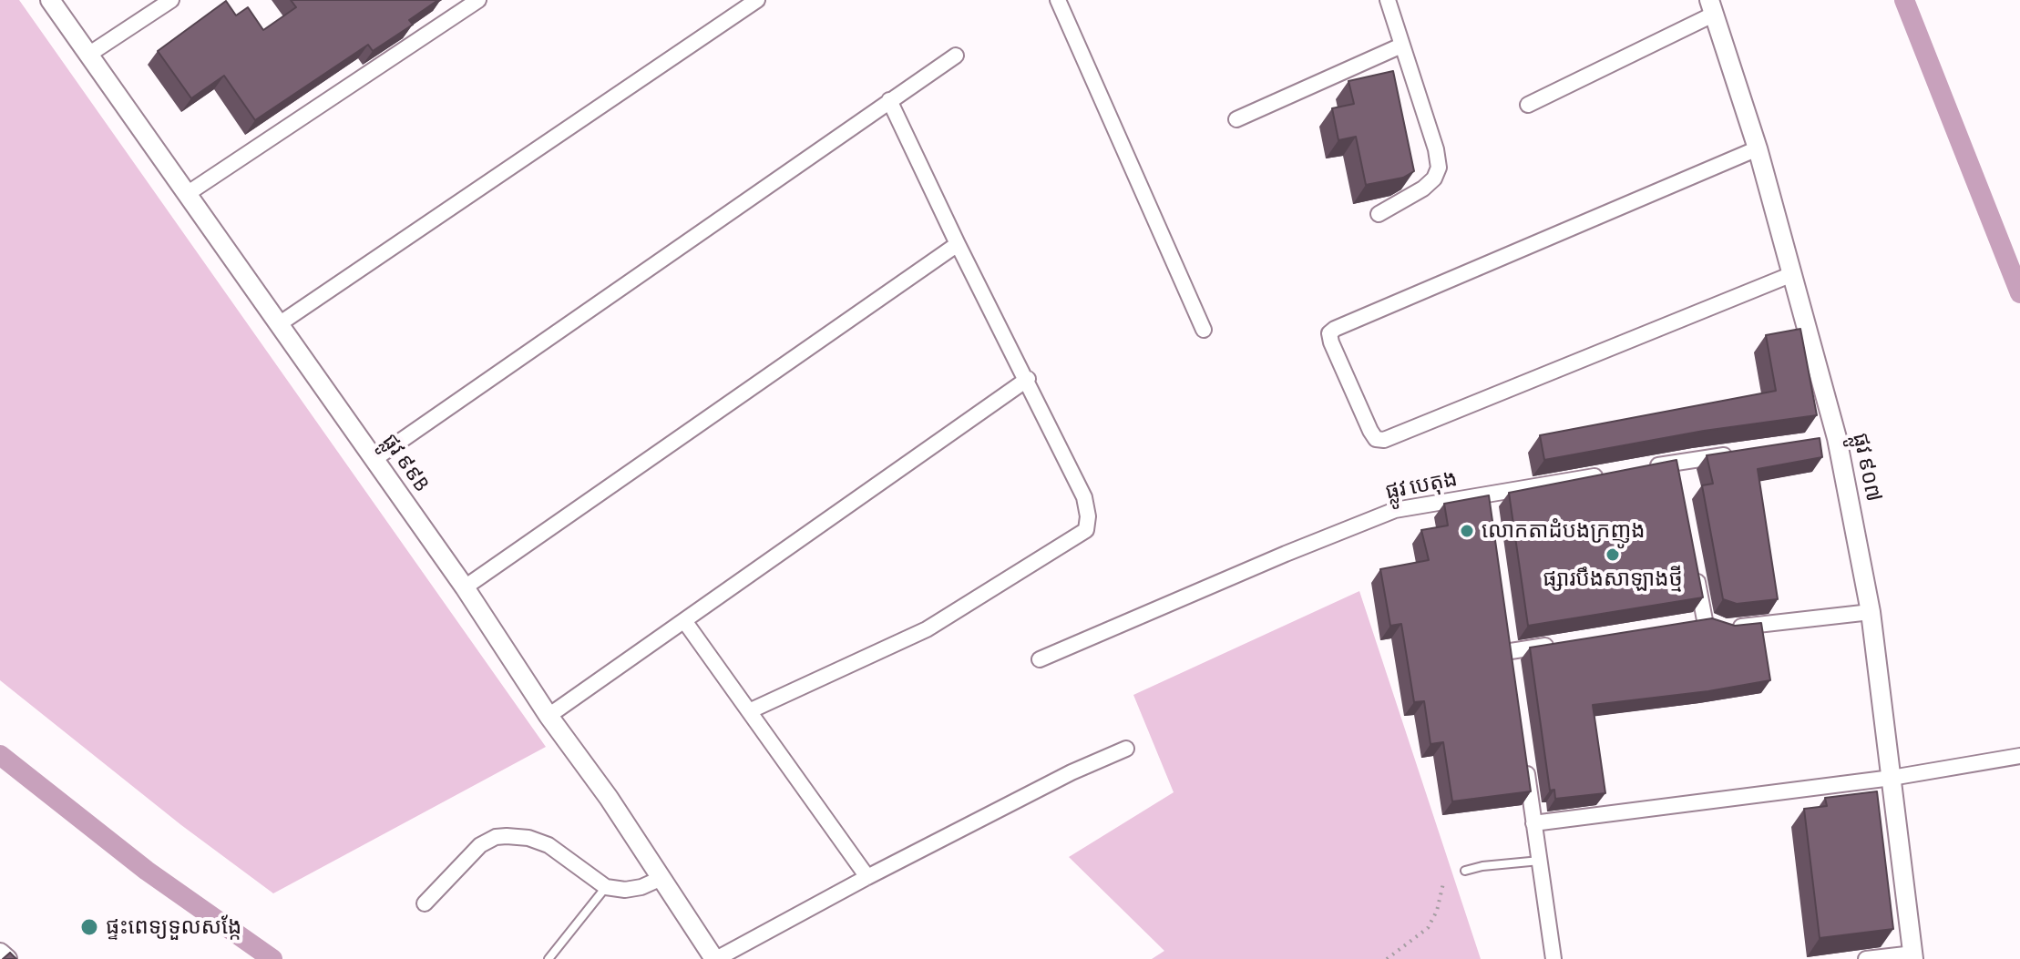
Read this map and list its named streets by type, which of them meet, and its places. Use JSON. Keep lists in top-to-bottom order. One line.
{"streets":{"street":["ផ្លូវ ៩៩B","ផ្លូវ ៩០៧","ផ្លូវ បេតុង"]},"places":["លោកតាដំបងក្រញូង","ផ្សារបឹងសាឡាងថ្មី","ផ្ទះពេទ្យទួលសង្កែ"]}
